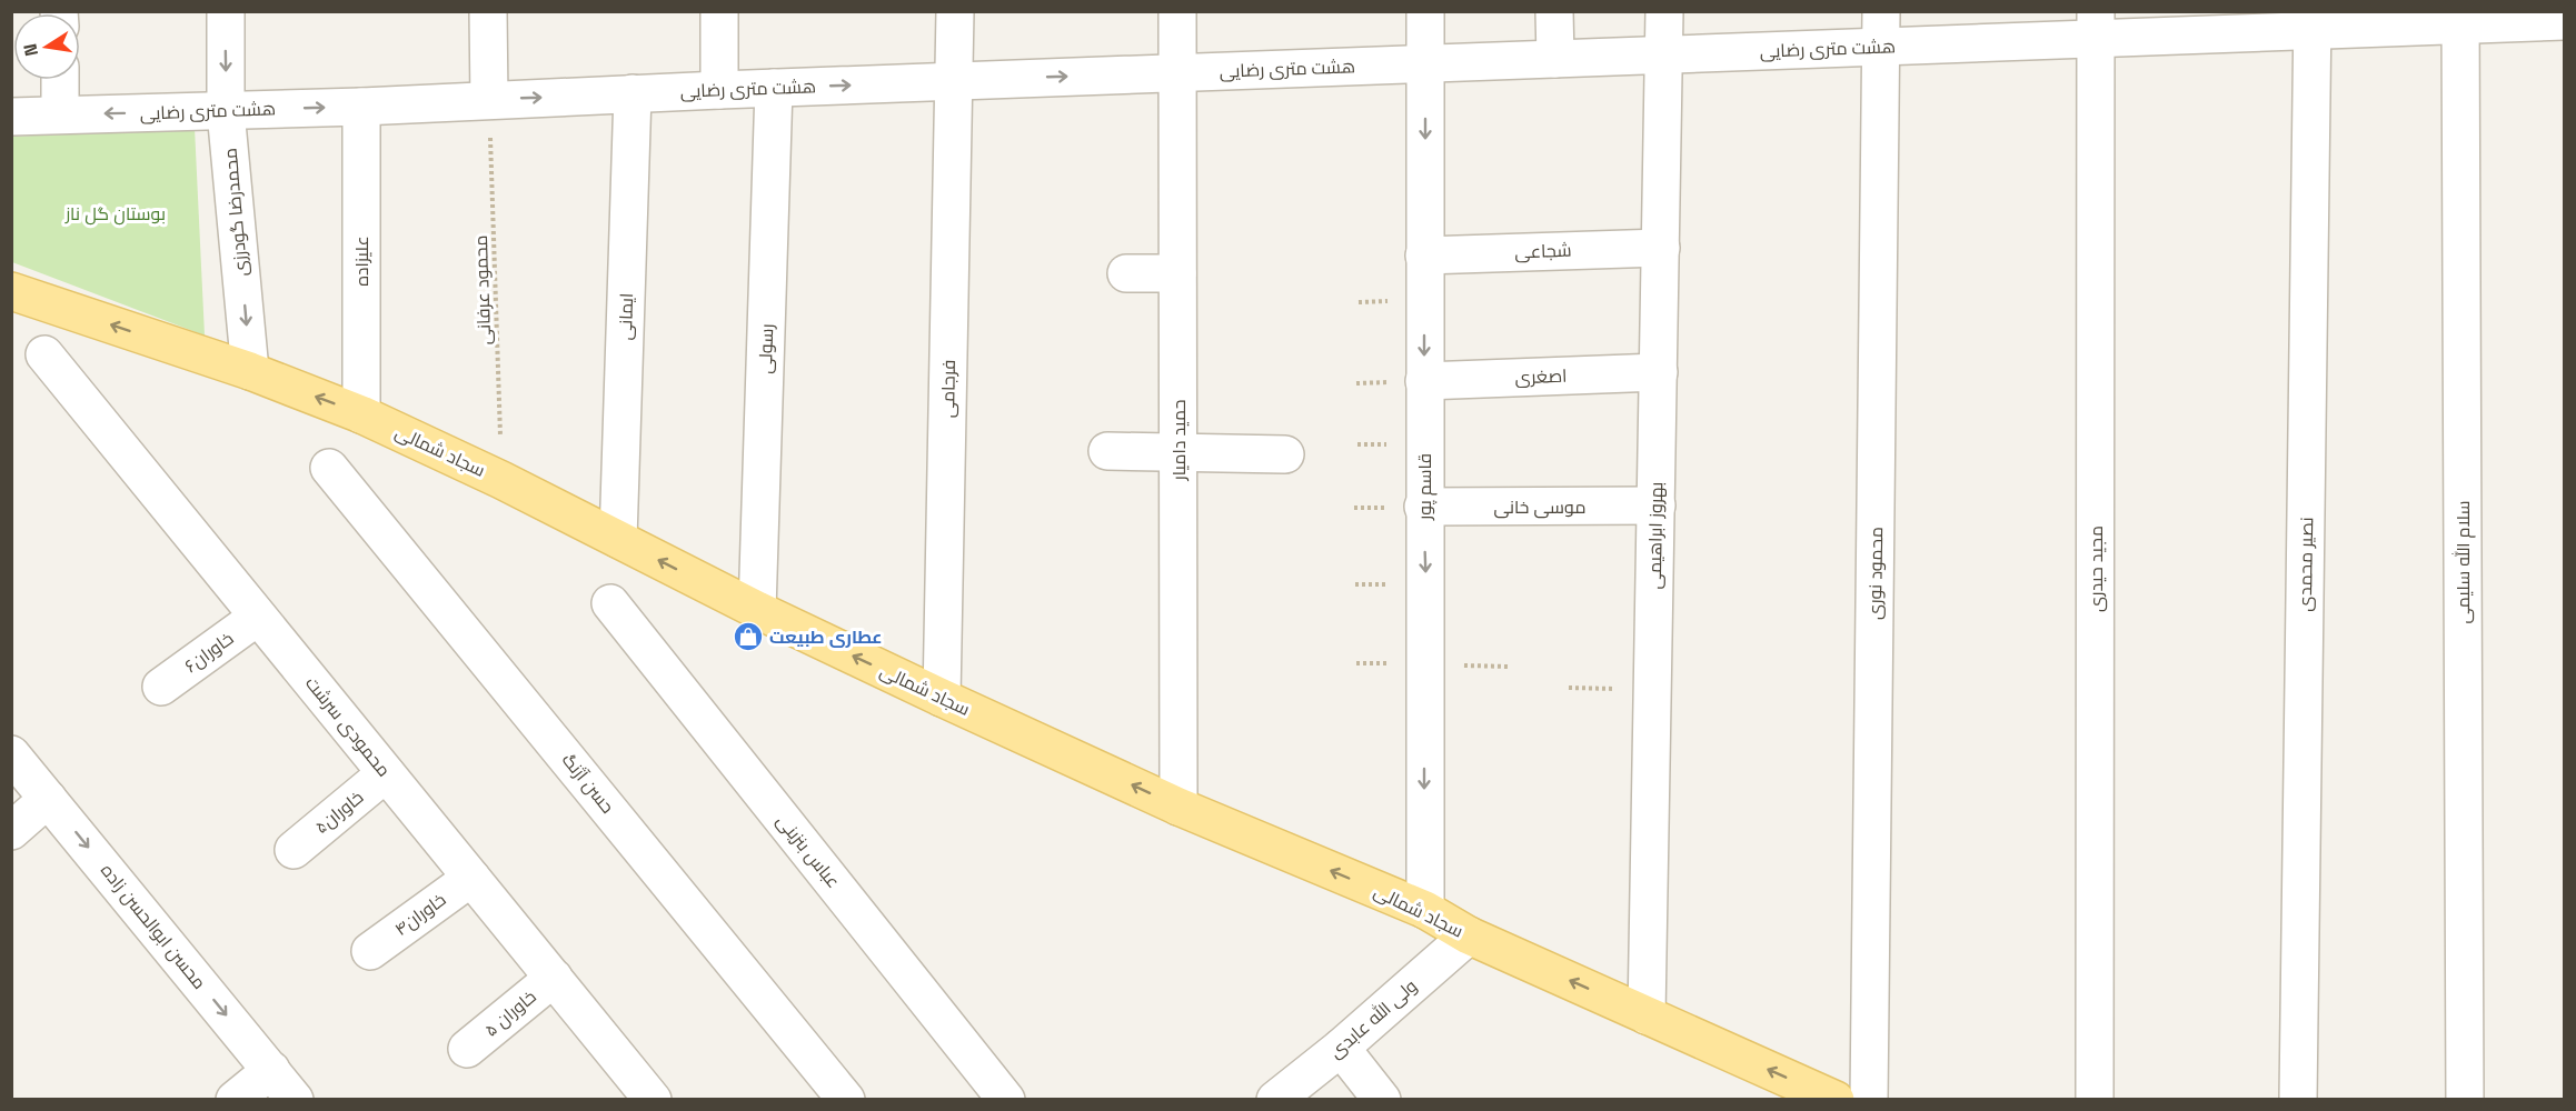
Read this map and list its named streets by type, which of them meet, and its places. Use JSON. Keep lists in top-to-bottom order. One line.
{"streets":{"main road":["سجاد شمالی"],"street":["هشت متری رضایی","محمدرضا گودرزی","شجاعی","علیزاده","ایمانی","رسولی","اصغری","فرجامی","حمید دامیار","قاسم پور","موسی خانی","بهروز ابراهیمی","سلام الله سلیمی","نصیر محمدی","مجید حیدری","محمود نوری","خاوران۶","محمودی سرشت","حسن آژنگ","خاوران۵","عباس بنزینی","خاوران۴","محسن ابوالحسن زاده","خاوران ۵","ولی الله عابدی"],"path":["محمود عرفانی"]},"crossings":[["هشت متری رضایی","محمدرضا گودرزی"],["هشت متری رضایی","علیزاده"],["هشت متری رضایی","محمود عرفانی"],["هشت متری رضایی","ایمانی"],["هشت متری رضایی","رسولی"],["هشت متری رضایی","فرجامی"],["هشت متری رضایی","حمید دامیار"],["هشت متری رضایی","قاسم پور"],["هشت متری رضایی","بهروز ابراهیمی"],["هشت متری رضایی","سلام الله سلیمی"],["هشت متری رضایی","نصیر محمدی"],["هشت متری رضایی","مجید حیدری"],["هشت متری رضایی","محمود نوری"],["محمدرضا گودرزی","سجاد شمالی"],["شجاعی","قاسم پور"],["شجاعی","بهروز ابراهیمی"],["علیزاده","سجاد شمالی"],["محمود عرفانی","سجاد شمالی"],["ایمانی","سجاد شمالی"],["رسولی","سجاد شمالی"],["اصغری","قاسم پور"],["اصغری","بهروز ابراهیمی"],["فرجامی","سجاد شمالی"],["حمید دامیار","سجاد شمالی"],["سجاد شمالی","قاسم پور"],["سجاد شمالی","بهروز ابراهیمی"],["سجاد شمالی","ولی الله عابدی"],["قاسم پور","موسی خانی"],["موسی خانی","بهروز ابراهیمی"],["خاوران۶","محمودی سرشت"],["محمودی سرشت","خاوران۵"],["محمودی سرشت","خاوران۴"],["محمودی سرشت","خاوران ۵"]],"one_way":["سجاد شمالی","قاسم پور","محسن ابوالحسن زاده"],"parks":["بوستان گل ناز"],"places":{"shop":["عطاری طبیعت"]},"north":"left"}
